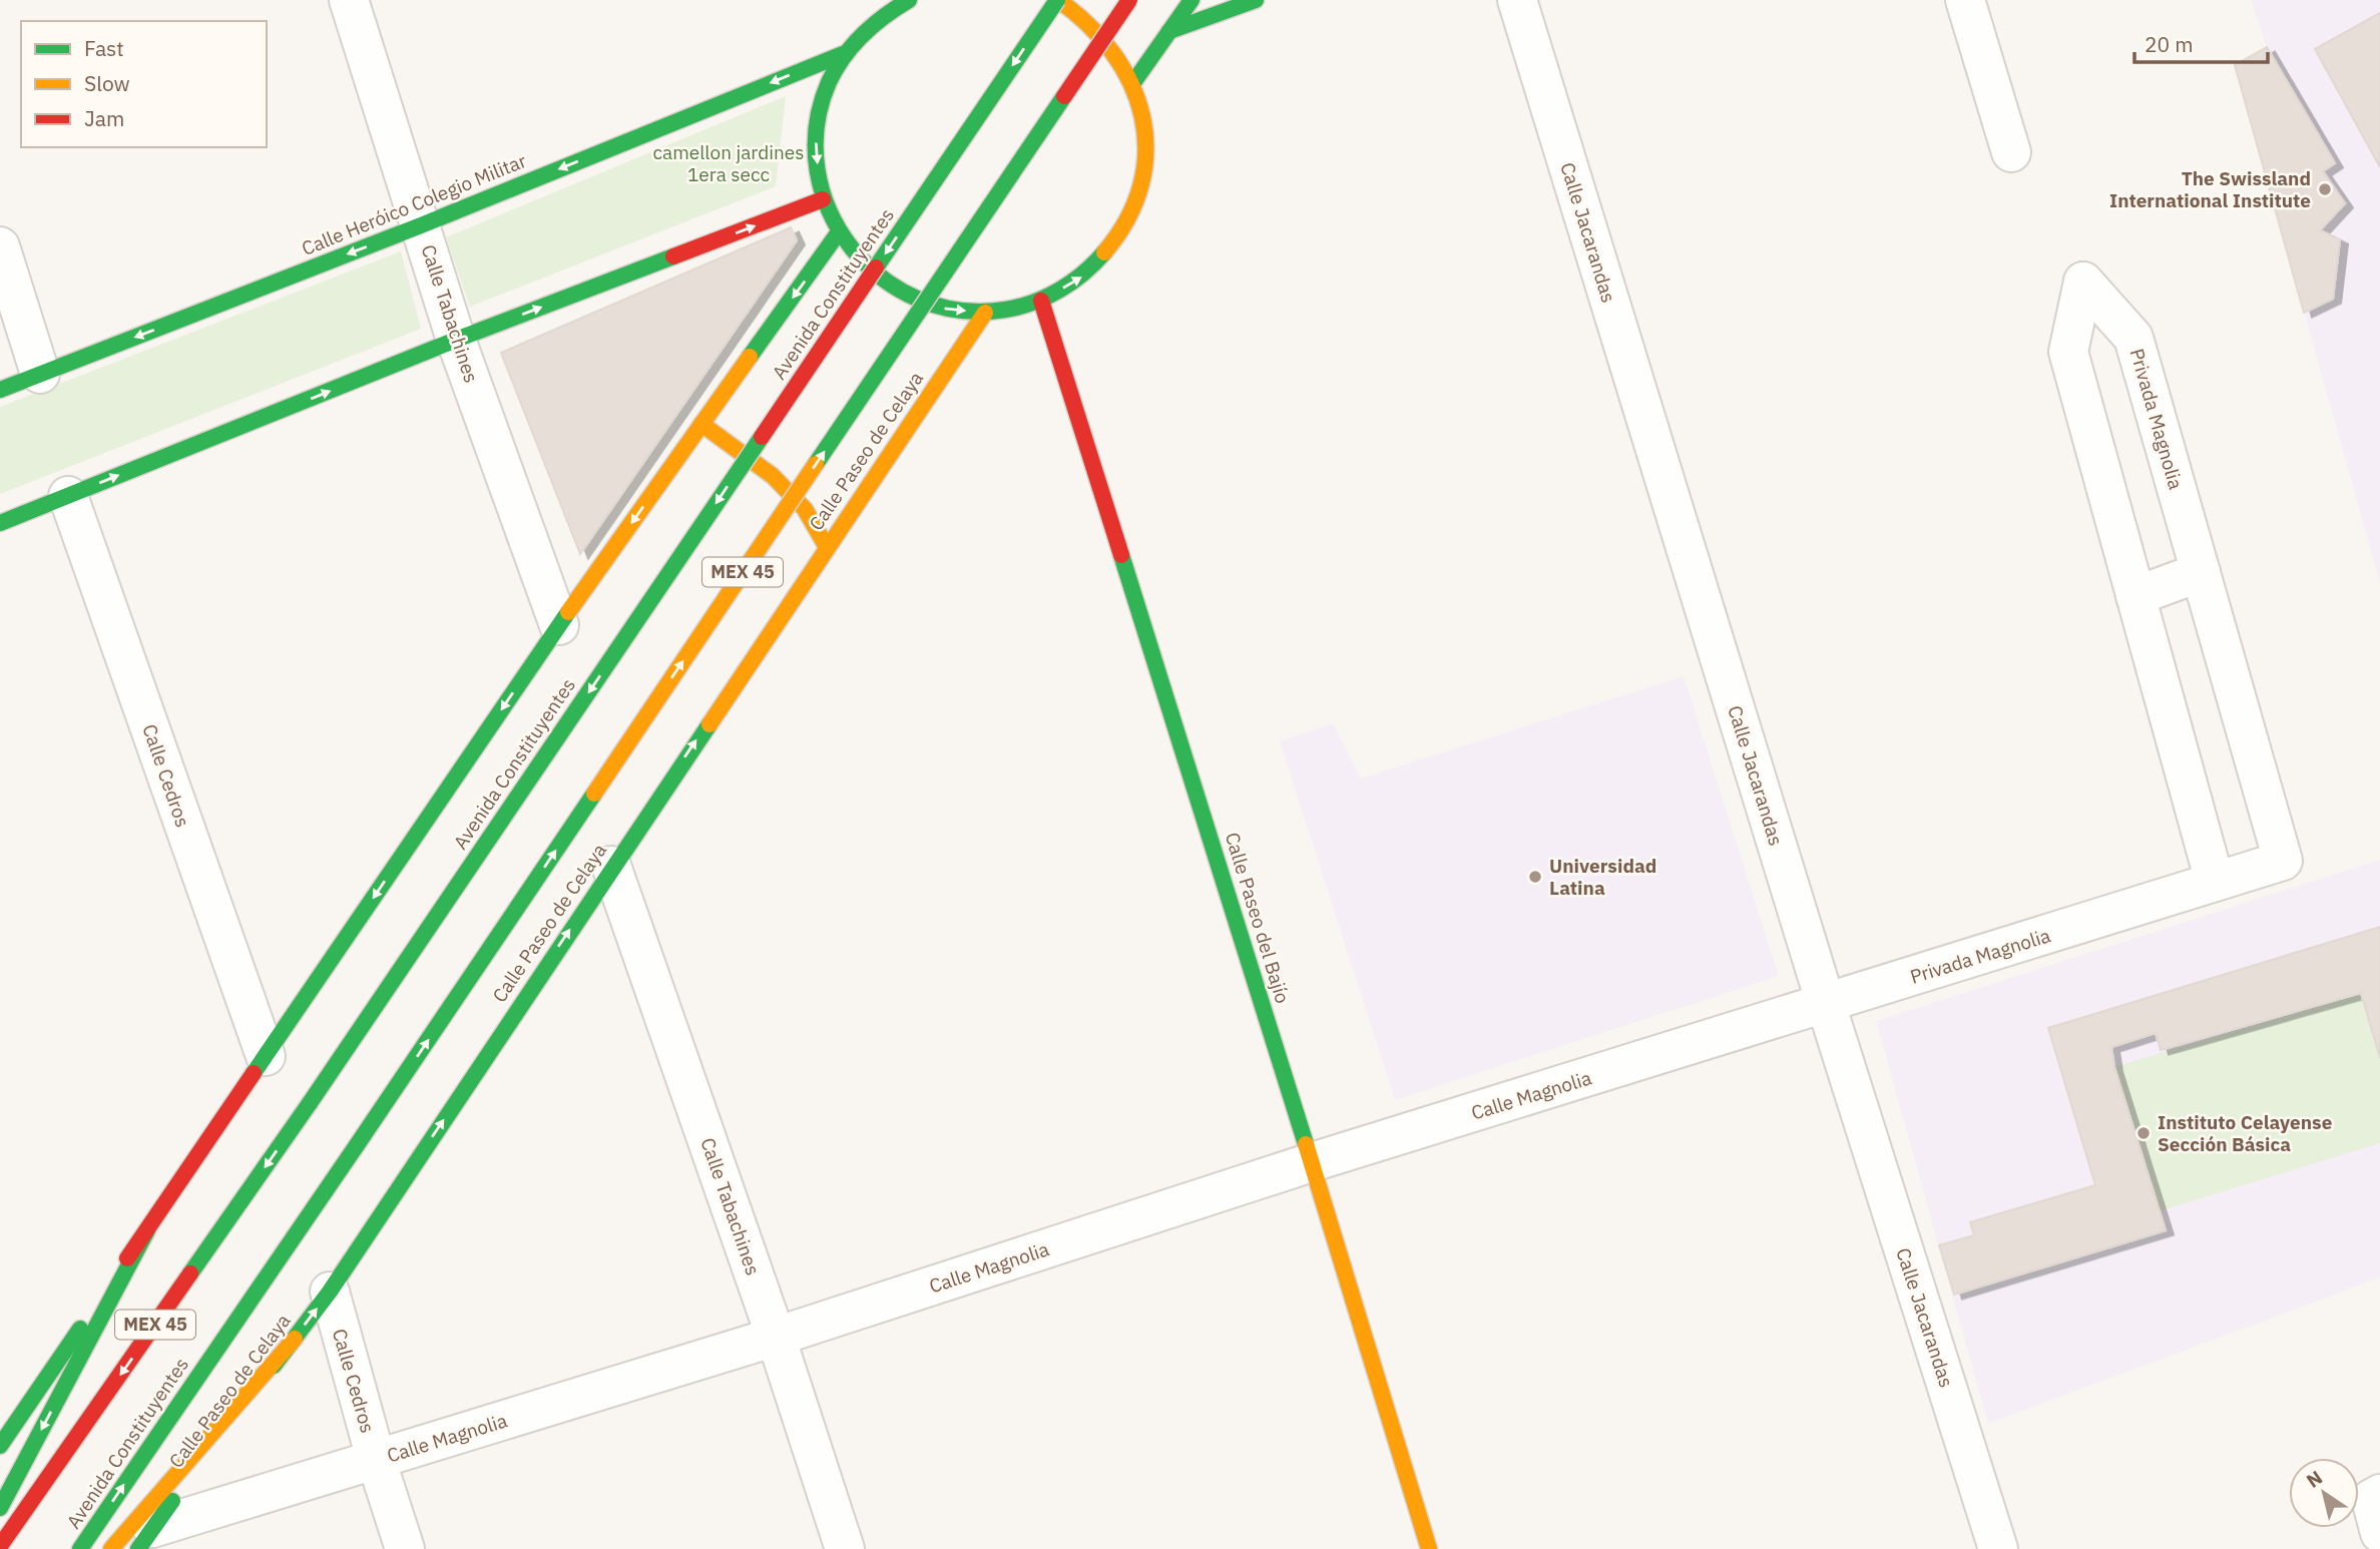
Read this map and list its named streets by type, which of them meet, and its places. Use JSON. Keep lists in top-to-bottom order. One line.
{"streets":{"main road":["Calle Heróico Colegio Militar","Avenida Constituyentes","Calle Paseo de Celaya","MEX 45","Calle Paseo del Bajío"],"street":["Calle Jacarandas","Calle Tabachines","Privada Magnolia","Calle Cedros","Calle Magnolia"]},"crossings":[["Calle Heróico Colegio Militar","Calle Tabachines"],["Calle Jacarandas","Privada Magnolia"],["Calle Jacarandas","Calle Magnolia"],["Calle Tabachines","Calle Paseo de Celaya"],["Calle Tabachines","Calle Magnolia"],["Privada Magnolia","Calle Magnolia"],["Calle Paseo de Celaya","Calle Cedros"],["Calle Paseo de Celaya","Calle Magnolia"],["Calle Cedros","Calle Magnolia"],["Calle Paseo del Bajío","Calle Magnolia"]],"one_way":["Calle Paseo de Celaya"],"parks":["camellon jardines 1era secc"],"places":["The Swissland International Institute","Universidad Latina","Instituto Celayense Sección Básica"],"legend":["Fast","Slow","Jam"],"scale_bar":"20 m","north":"top left"}
